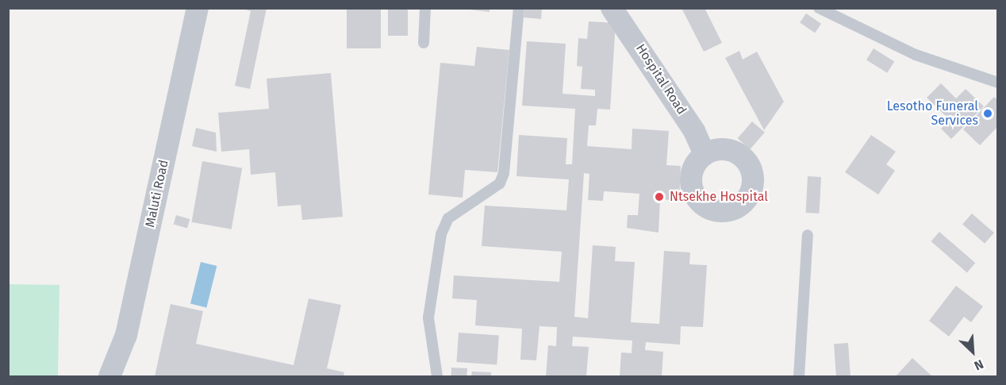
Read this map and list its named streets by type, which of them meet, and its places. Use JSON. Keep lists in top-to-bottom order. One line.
{"streets":{"street":["Hospital Road","Maluti Road"]},"places":["Lesotho Funeral Services","Ntsekhe Hospital"],"north":"bottom right"}
